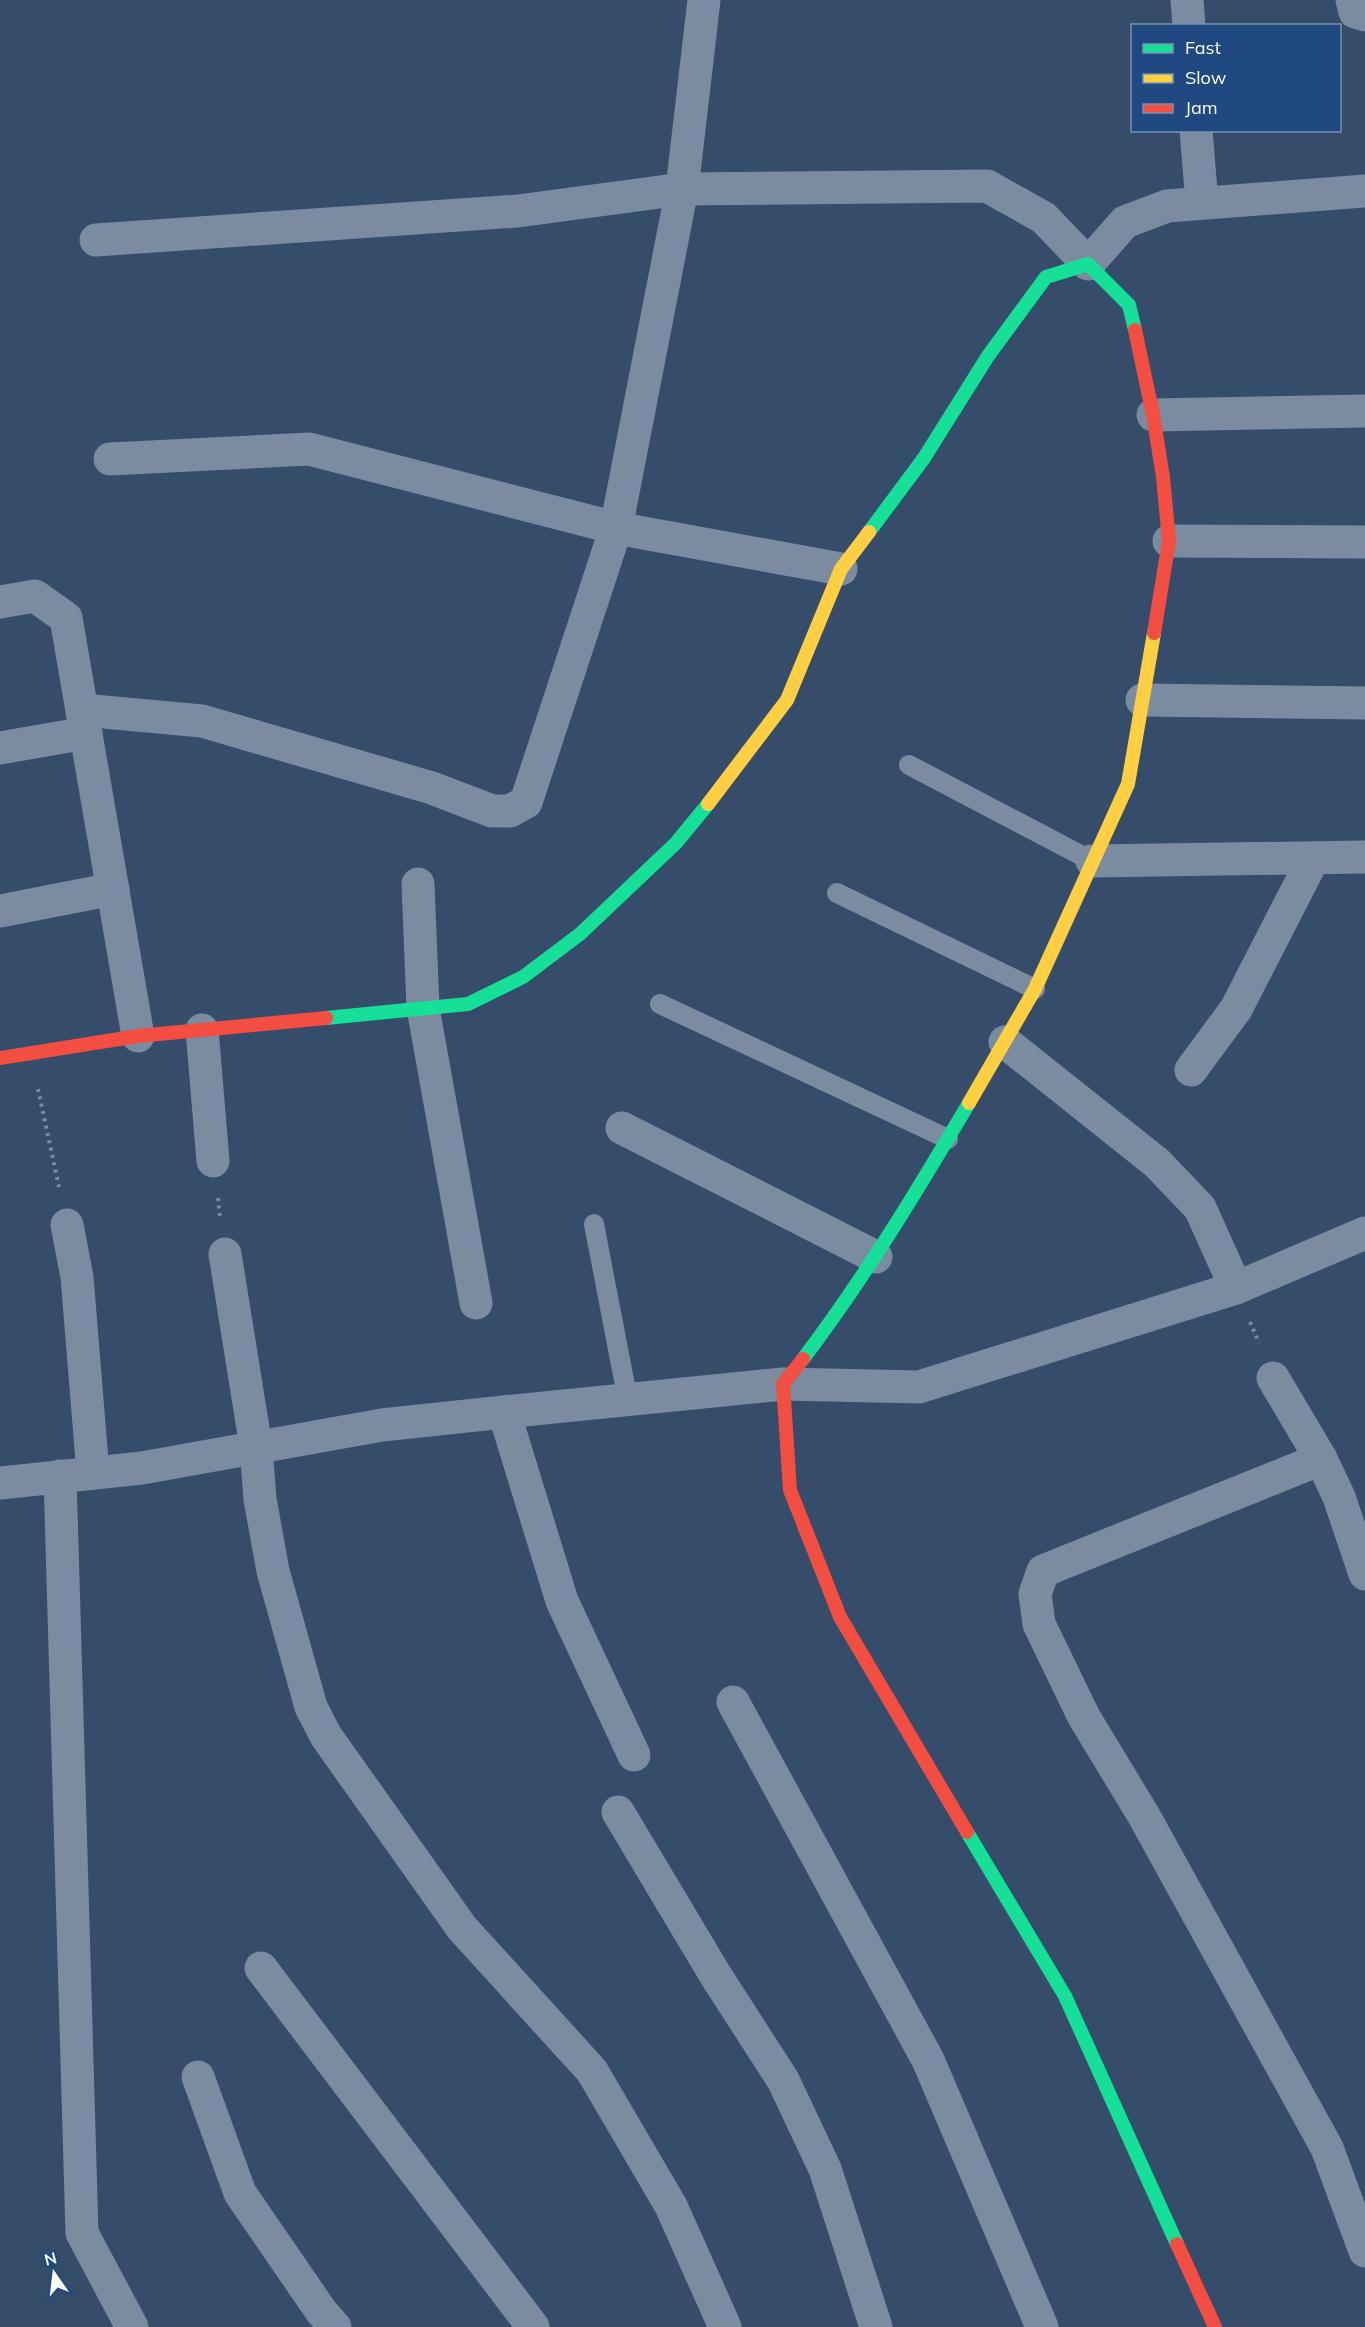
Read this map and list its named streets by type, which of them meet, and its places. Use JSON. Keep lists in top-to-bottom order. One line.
{"legend":["Fast","Slow","Jam"],"north":"top"}
